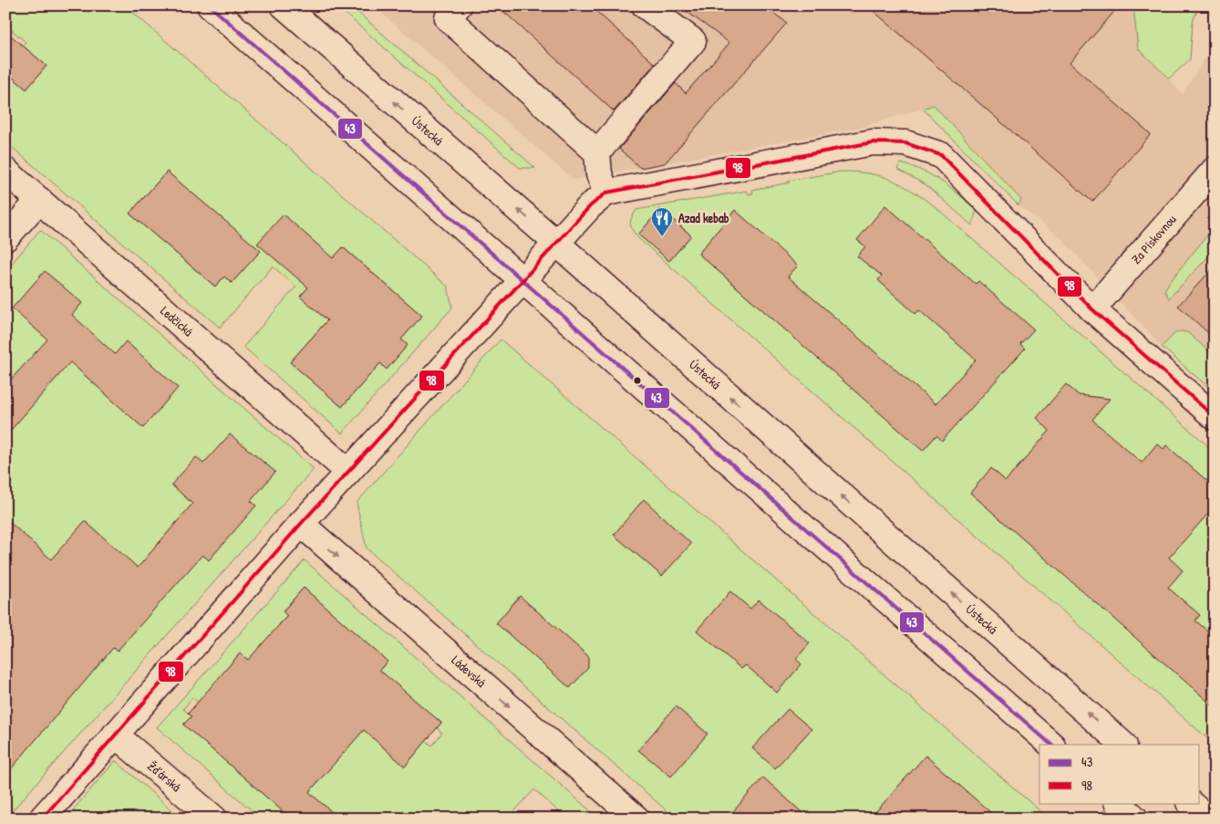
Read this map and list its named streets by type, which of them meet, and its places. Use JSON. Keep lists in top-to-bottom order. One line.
{"streets":{"street":["Ústecká","Za Pískovnou","Ledčická","Ládevská","Žďárská"]},"one_way":["Ládevská"],"places":{"restaurant":["Azad kebab"]},"lines":["transit line 43","transit line 98"],"legend":["43","98"]}
